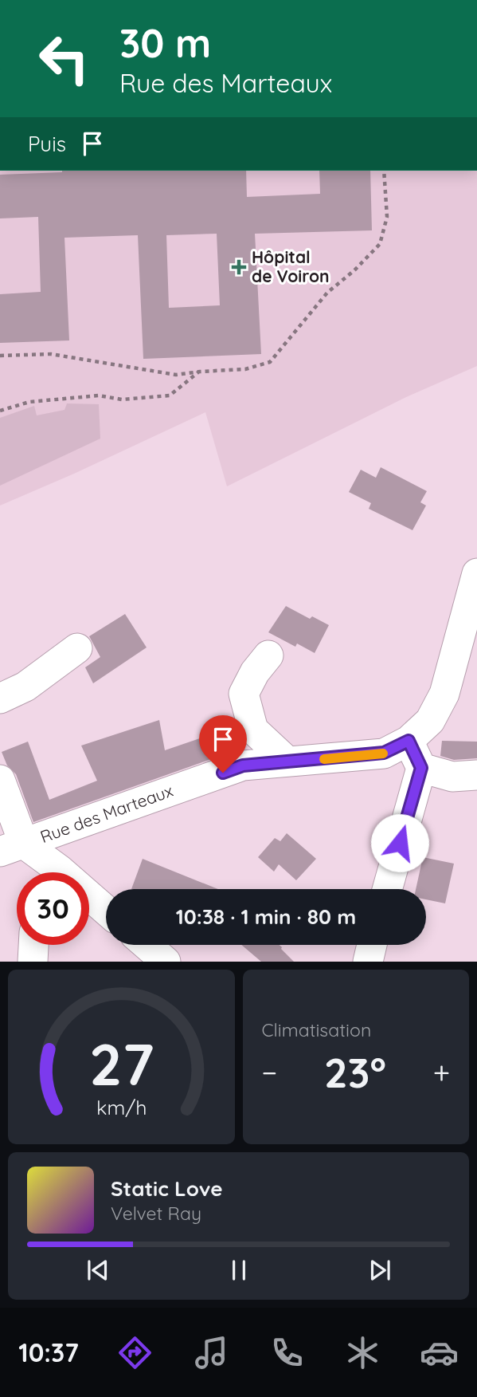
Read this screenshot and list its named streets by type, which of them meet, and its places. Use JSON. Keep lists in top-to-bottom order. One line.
{"streets":{"street":["Rue des Marteaux"]},"places":{"health":["Hôpital de Voiron"]},"page":{"turn":["30 m","Rue des Marteaux"],"then":"Puis","limit":"30","trip":"10:38 · 1 min · 80 m","tile":"Climatisation","heat":["−","23°","+"],"song":["Static Love","Velvet Ray"],"tabs":"10:37","gauge":["27","km/h"]}}
